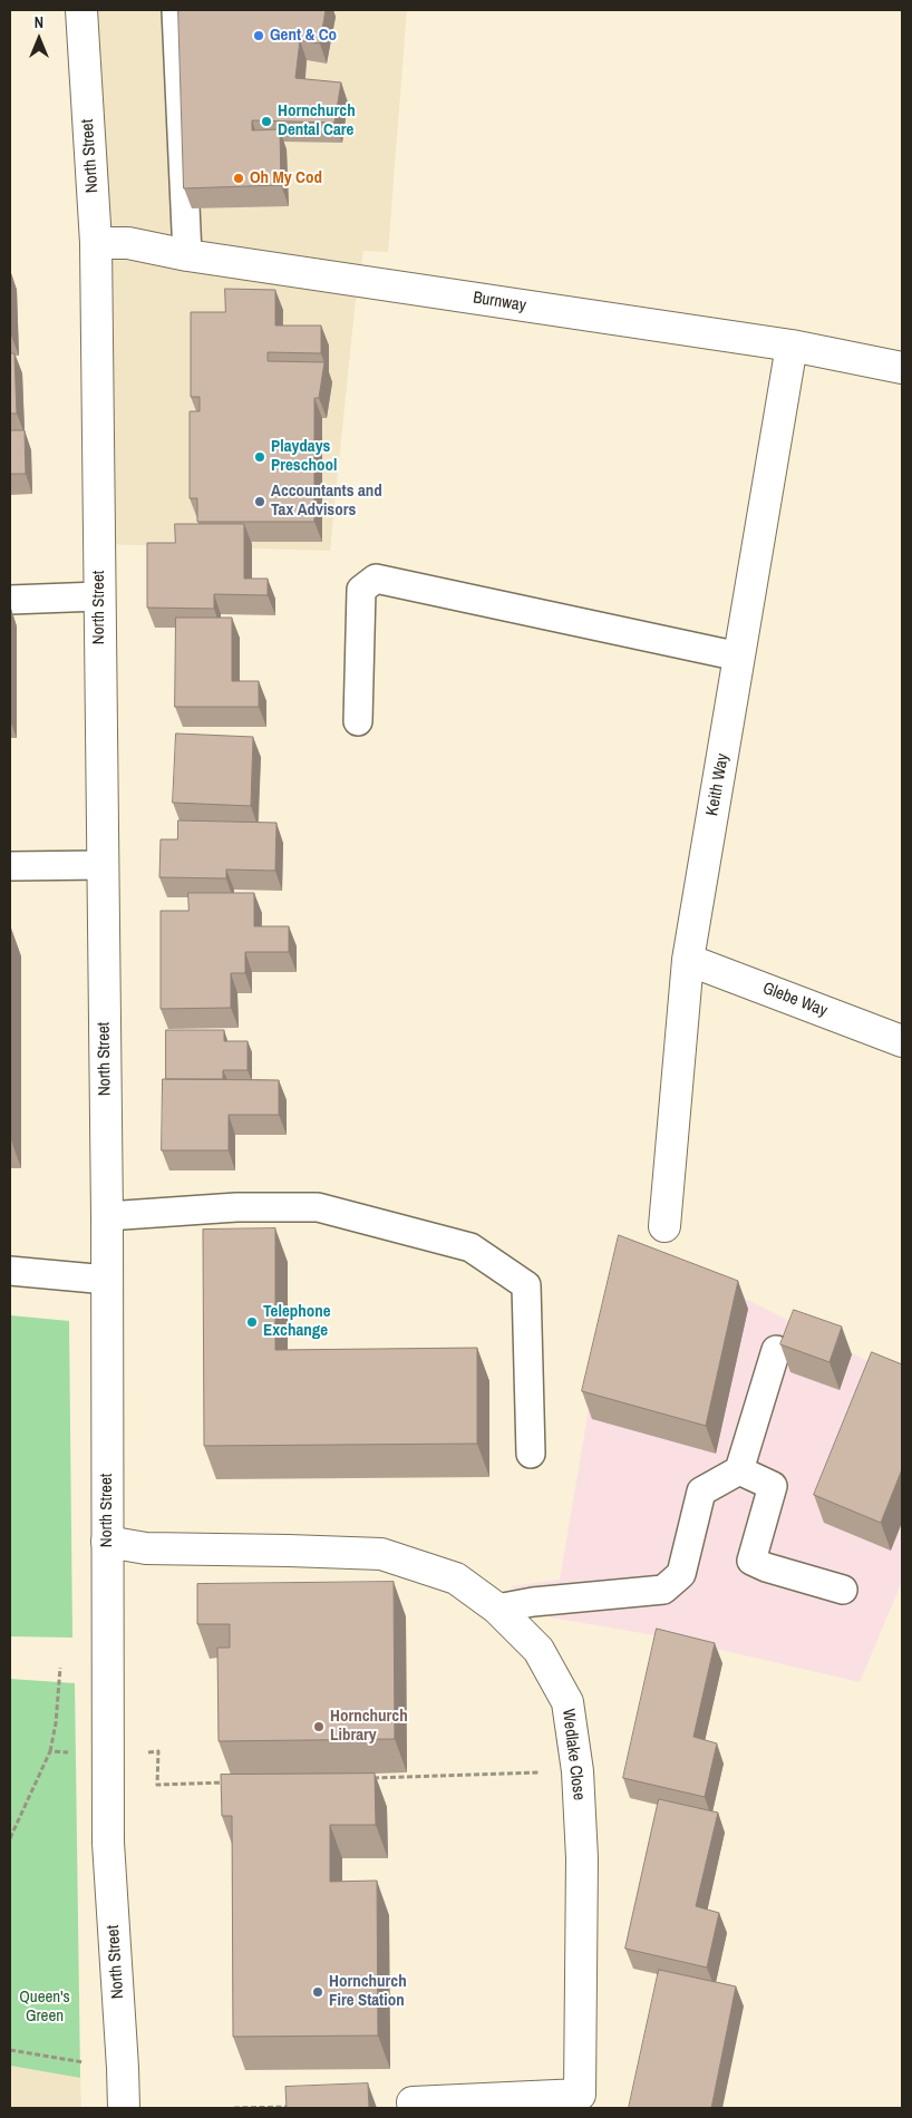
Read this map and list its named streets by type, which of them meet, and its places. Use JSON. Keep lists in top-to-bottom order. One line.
{"streets":{"street":["North Street","Burnway","Keith Way","Glebe Way","Wedlake Close"]},"crossings":[["North Street","Burnway"],["North Street","Wedlake Close"],["Burnway","Keith Way"],["Keith Way","Glebe Way"]],"parks":["Queen's Green"],"places":["Gent & Co","Hornchurch Dental Care","Oh My Cod","Playdays Preschool","Accountants and Tax Advisors","Telephone Exchange","Hornchurch Library","Hornchurch Fire Station"],"north":"top"}
